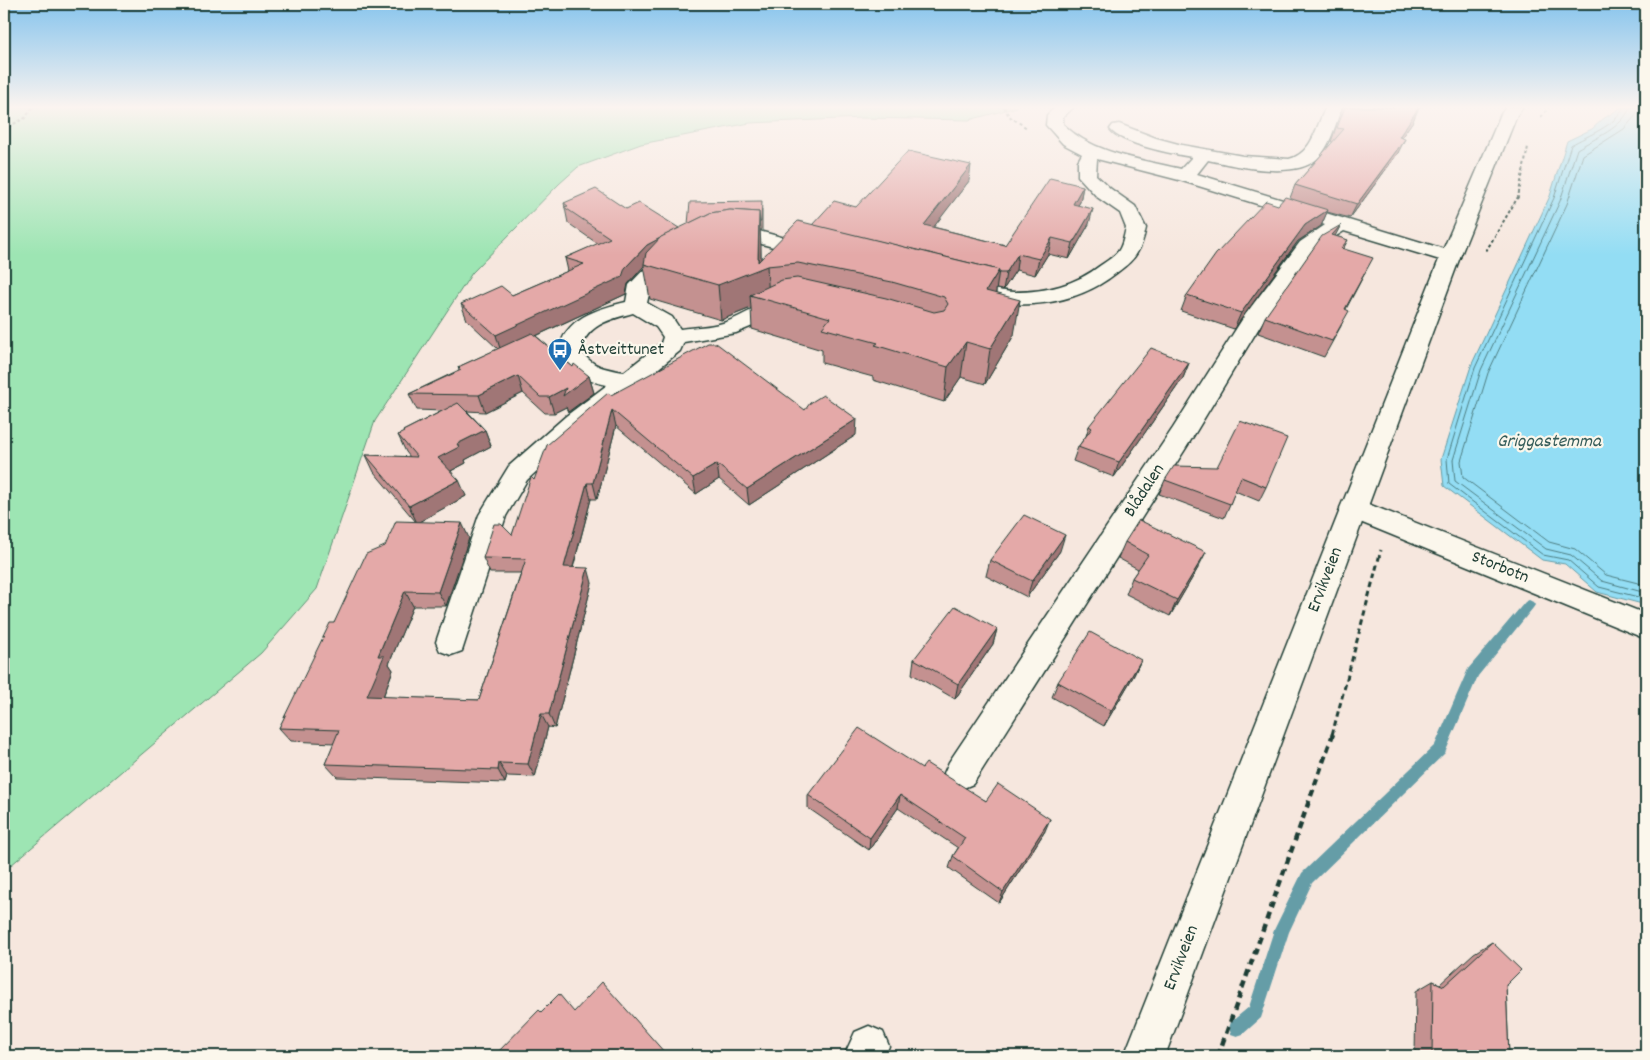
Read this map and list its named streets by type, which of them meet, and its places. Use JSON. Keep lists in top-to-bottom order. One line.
{"streets":{"street":["Blådalen","Storbotn","Ervikveien"]},"crossings":[["Storbotn","Ervikveien"]],"water":["Griggastemma"],"places":{"bus stop":["Åstveittunet"]}}
